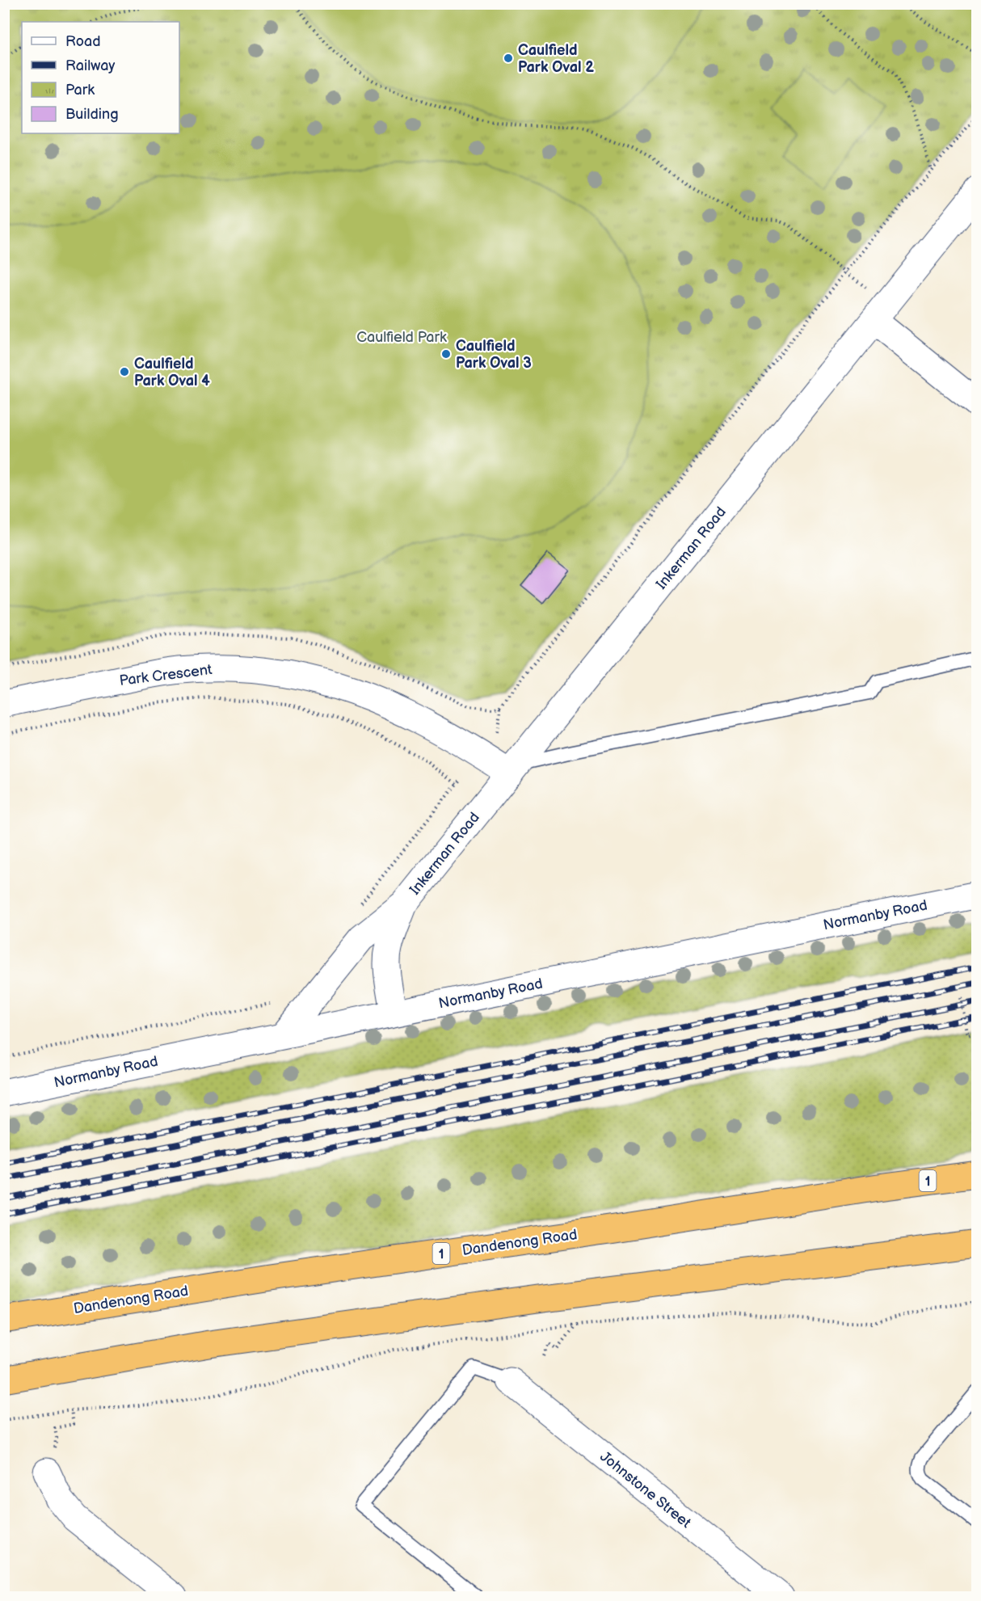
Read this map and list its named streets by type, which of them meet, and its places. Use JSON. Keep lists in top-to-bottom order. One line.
{"streets":{"highway":["1","Dandenong Road"],"street":["Inkerman Road","Park Crescent","Normanby Road","Johnstone Street"]},"crossings":[["Inkerman Road","Park Crescent"],["Inkerman Road","Normanby Road"]],"parks":["Caulfield Park"],"places":["Caulfield Park Oval 2","Caulfield Park Oval 3","Caulfield Park Oval 4"],"legend":["Road","Railway","Park","Building"]}
